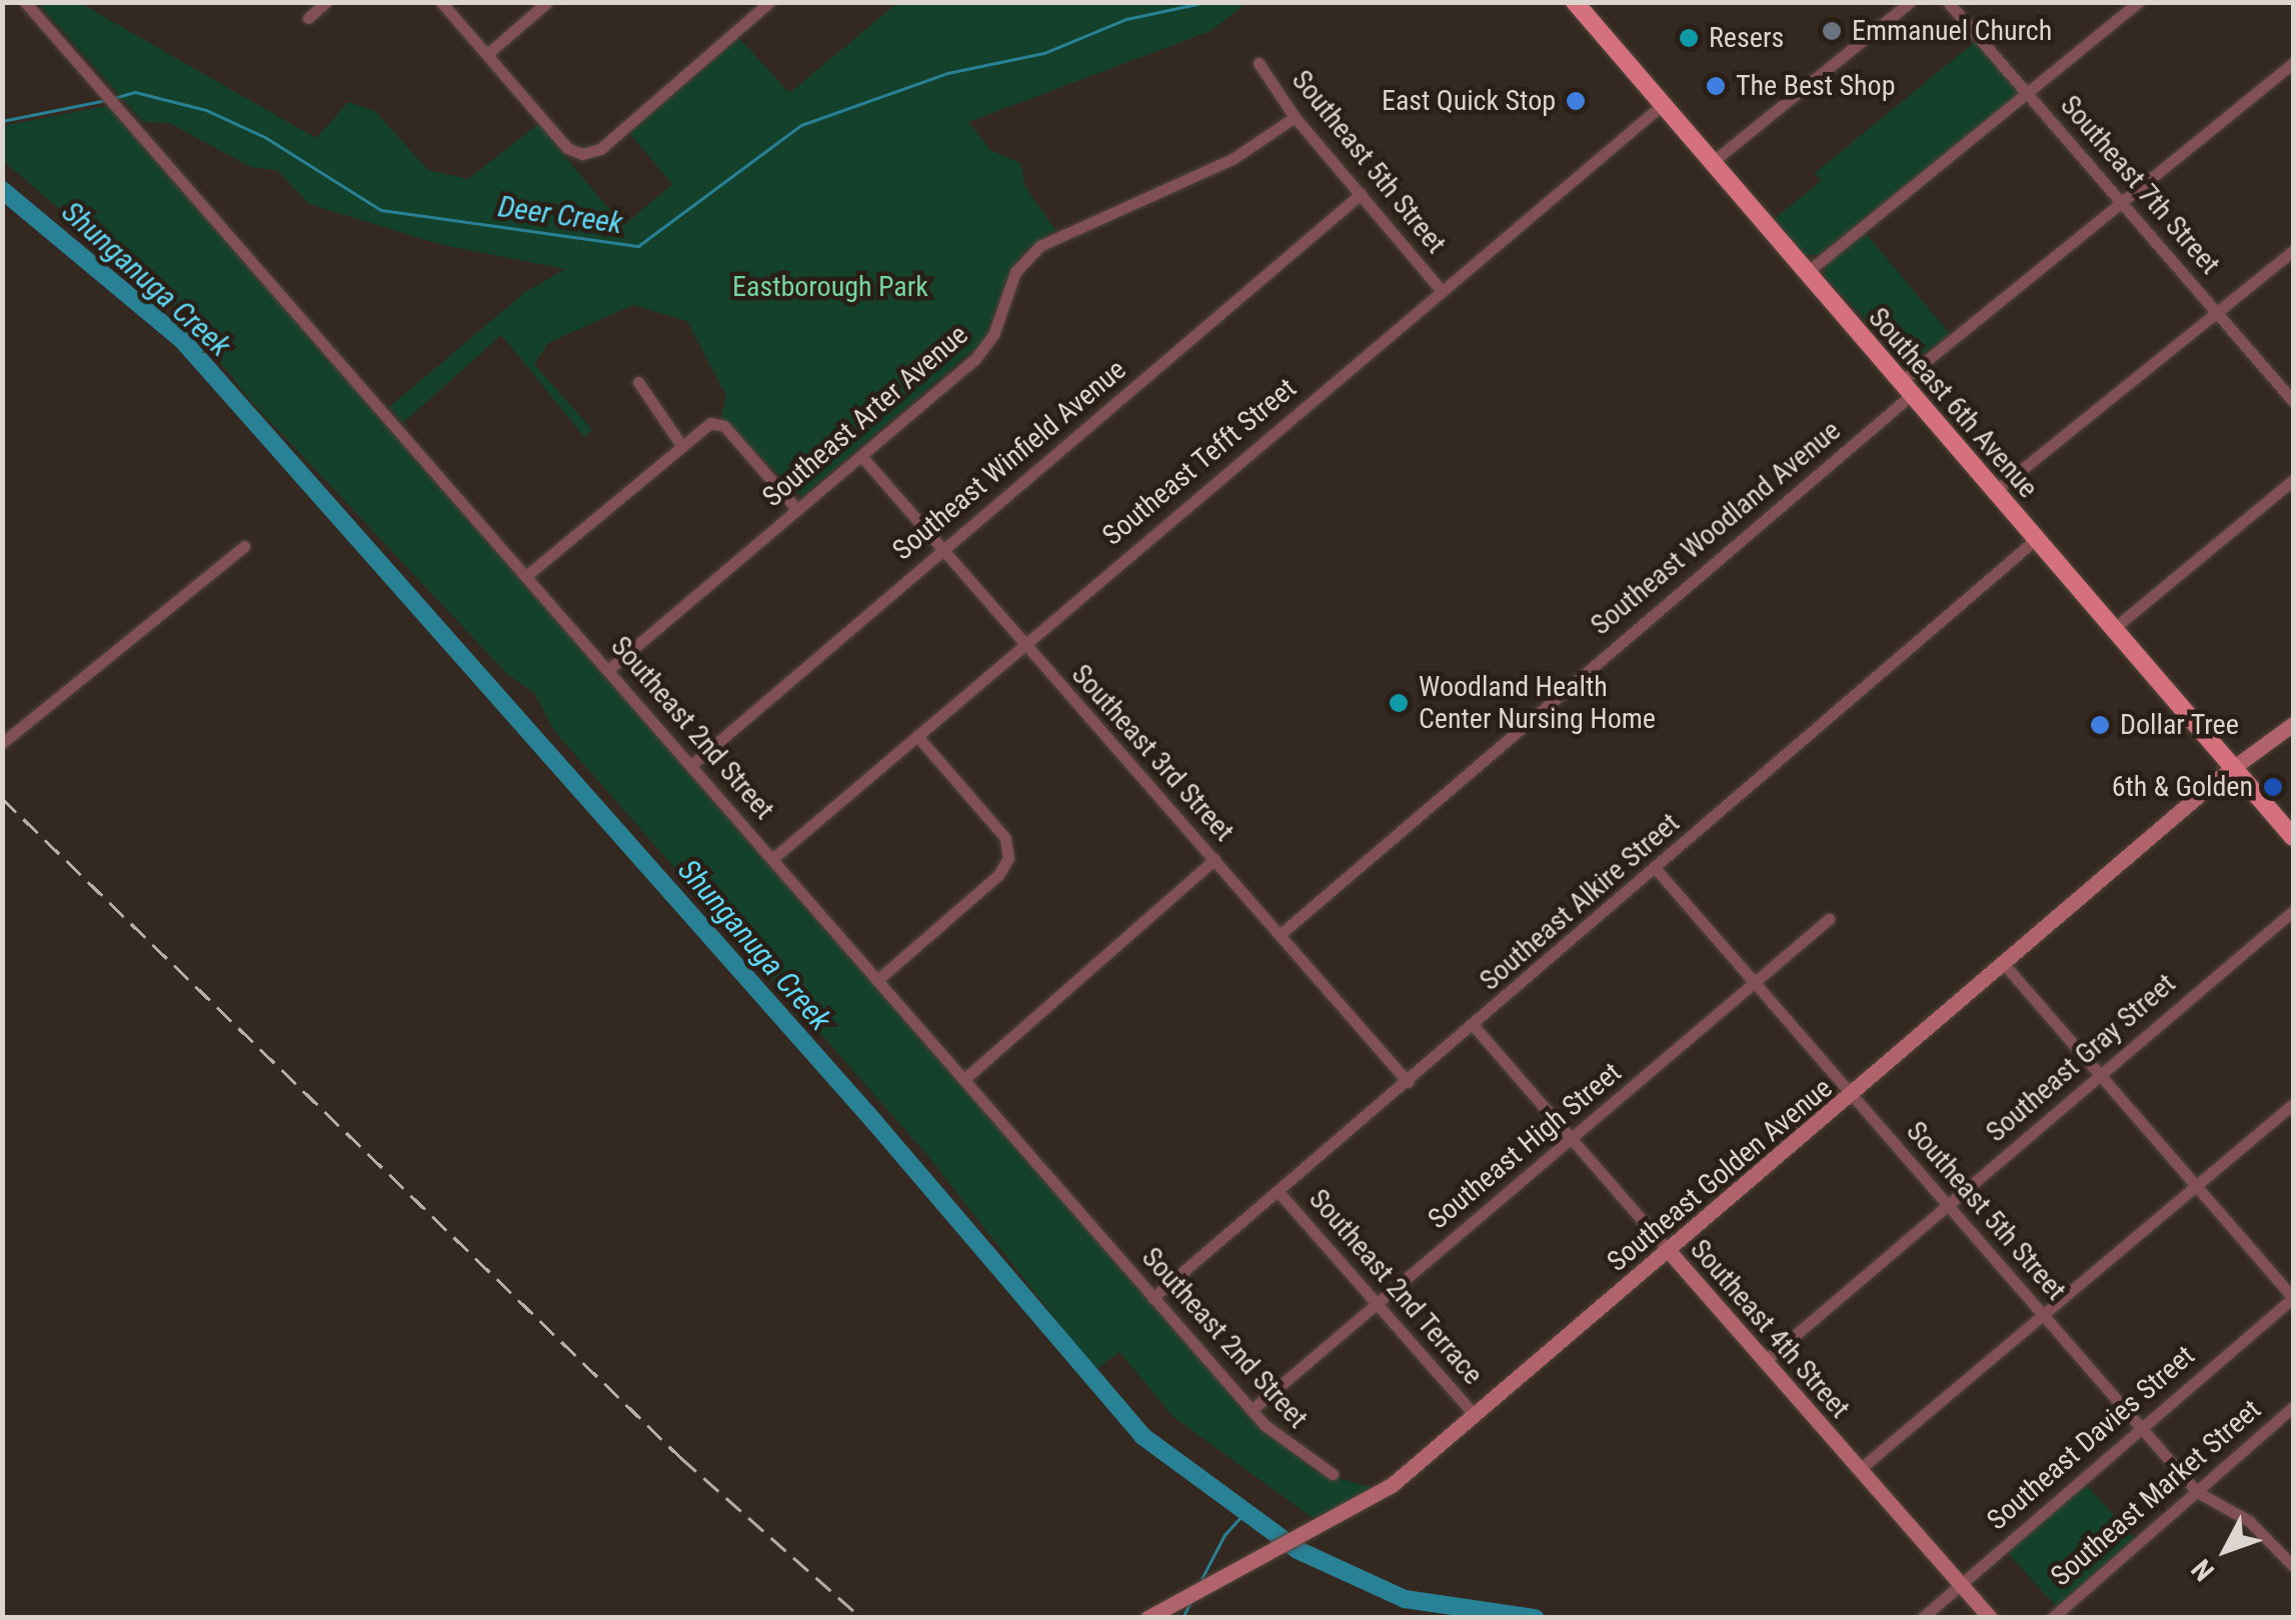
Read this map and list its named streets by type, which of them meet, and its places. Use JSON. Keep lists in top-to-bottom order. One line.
{"streets":{"main road":["Southeast 6th Avenue"],"street":["Southeast 5th Street","Southeast 7th Street","Southeast Arter Avenue","Southeast Winfield Avenue","Southeast Tefft Street","Southeast Woodland Avenue","Southeast 2nd Street","Southeast 3rd Street","Southeast Alkire Street","Southeast Gray Street","Southeast High Street","Southeast Golden Avenue","Southeast 2nd Terrace","Southeast 4th Street","Southeast Davies Street","Southeast Market Street"]},"crossings":[["Southeast 5th Street","Southeast Arter Avenue"],["Southeast 5th Street","Southeast Winfield Avenue"],["Southeast 5th Street","Southeast Tefft Street"],["Southeast 5th Street","Southeast Alkire Street"],["Southeast 5th Street","Southeast Gray Street"],["Southeast 5th Street","Southeast High Street"],["Southeast 5th Street","Southeast Golden Avenue"],["Southeast 5th Street","Southeast Davies Street"],["Southeast 5th Street","Southeast Market Street"],["Southeast 7th Street","Southeast Woodland Avenue"],["Southeast 6th Avenue","Southeast Tefft Street"],["Southeast 6th Avenue","Southeast Woodland Avenue"],["Southeast 6th Avenue","Southeast Alkire Street"],["Southeast 6th Avenue","Southeast Golden Avenue"],["Southeast Arter Avenue","Southeast 2nd Street"],["Southeast Arter Avenue","Southeast 3rd Street"],["Southeast Winfield Avenue","Southeast 2nd Street"],["Southeast Winfield Avenue","Southeast 3rd Street"],["Southeast Tefft Street","Southeast 2nd Street"],["Southeast Tefft Street","Southeast 3rd Street"],["Southeast Woodland Avenue","Southeast 3rd Street"],["Southeast 2nd Street","Southeast Alkire Street"],["Southeast 2nd Street","Southeast High Street"],["Southeast 3rd Street","Southeast Alkire Street"],["Southeast Alkire Street","Southeast 2nd Terrace"],["Southeast Alkire Street","Southeast 4th Street"],["Southeast Gray Street","Southeast 4th Street"],["Southeast High Street","Southeast 2nd Terrace"],["Southeast High Street","Southeast 4th Street"],["Southeast Golden Avenue","Southeast 2nd Terrace"],["Southeast Golden Avenue","Southeast 4th Street"],["Southeast 4th Street","Southeast Davies Street"]],"water":["Deer Creek","Shunganuga Creek"],"parks":["Eastborough Park"],"places":["Emmanuel Church","Resers","The Best Shop","East Quick Stop","Woodland Health Center Nursing Home","Dollar Tree","6th & Golden"],"north":"bottom left"}
